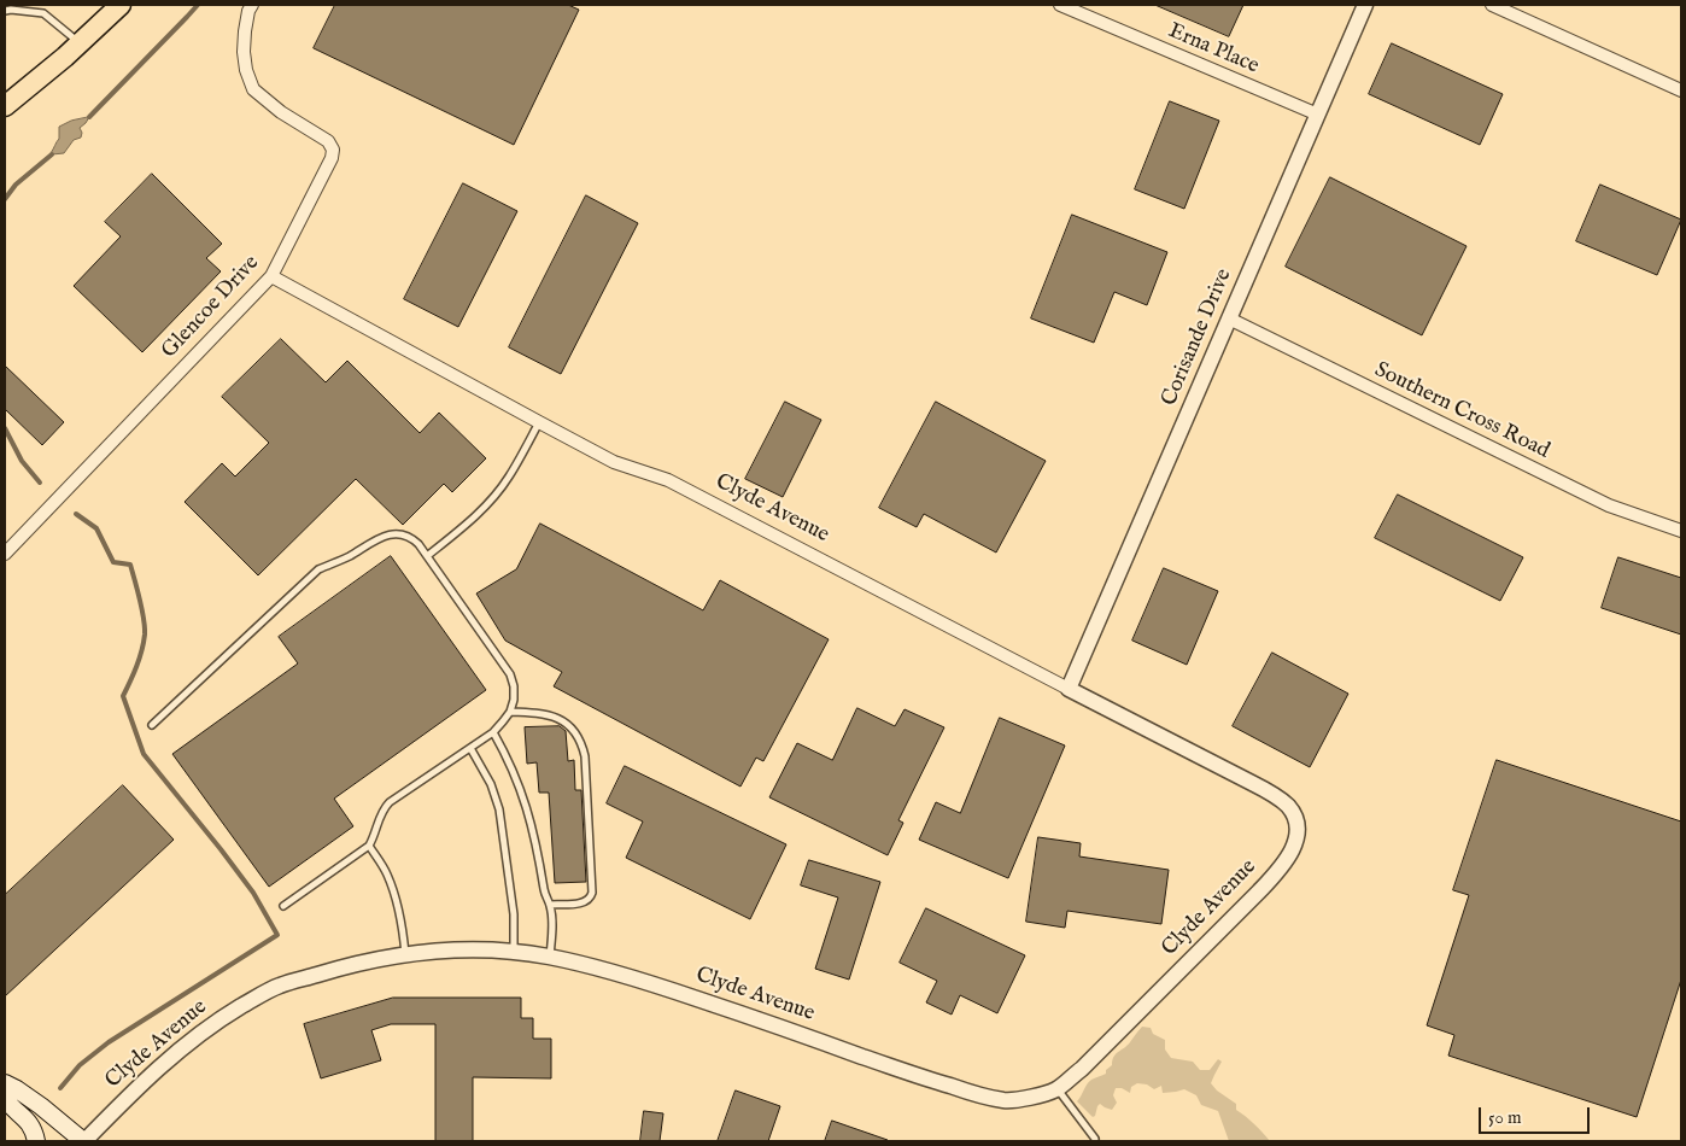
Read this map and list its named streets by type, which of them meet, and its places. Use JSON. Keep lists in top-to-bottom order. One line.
{"streets":{"street":["Erna Place","Glencoe Drive","Corisande Drive","Southern Cross Road","Clyde Avenue"]},"crossings":[["Erna Place","Corisande Drive"],["Glencoe Drive","Clyde Avenue"],["Corisande Drive","Southern Cross Road"],["Corisande Drive","Clyde Avenue"]],"scale_bar":"50 m"}
